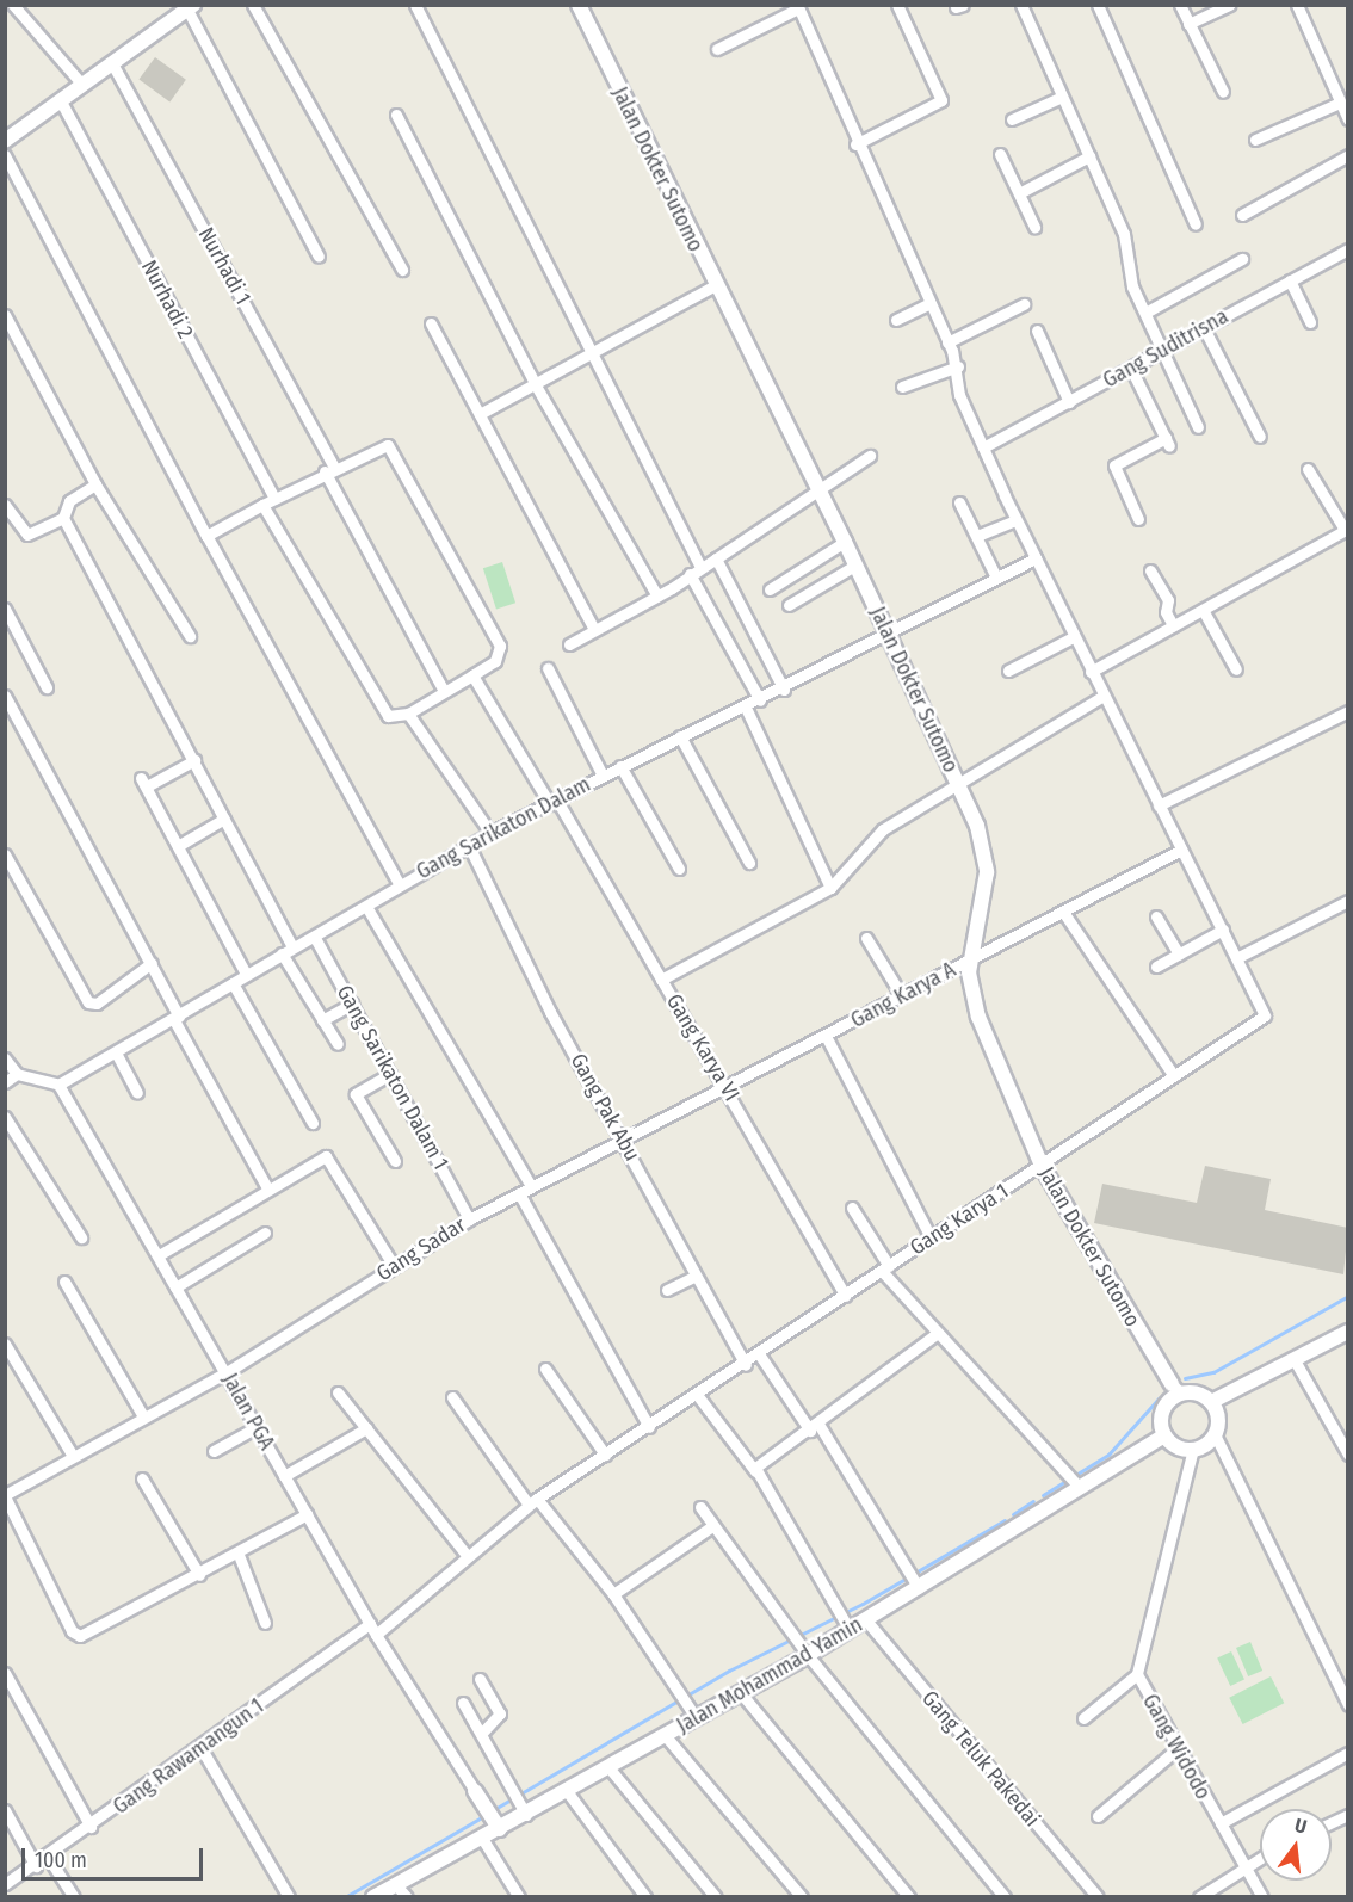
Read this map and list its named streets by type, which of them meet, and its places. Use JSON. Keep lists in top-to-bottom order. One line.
{"streets":{"street":["Jalan Dokter Sutomo","Nurhadi 1","Nurhadi 2","Gang Suditrisna","Gang Sarikaton Dalam","Gang Karya A","Gang Karya VI","Gang Sarikaton Dalam 1","Gang Pak Abu","Gang Karya 1","Gang Sadar","Jalan PGA","Jalan Mohammad Yamin","Gang Widodo","Gang Rawamangun 1","Gang Teluk Pakedai"]},"crossings":[["Jalan Dokter Sutomo","Gang Sarikaton Dalam"],["Jalan Dokter Sutomo","Gang Karya A"],["Jalan Dokter Sutomo","Gang Karya 1"],["Jalan Dokter Sutomo","Jalan Mohammad Yamin"],["Jalan Dokter Sutomo","Gang Widodo"],["Gang Suditrisna","Gang Karya 1"],["Gang Sarikaton Dalam","Gang Karya VI"],["Gang Sarikaton Dalam","Gang Sarikaton Dalam 1"],["Gang Sarikaton Dalam","Gang Pak Abu"],["Gang Sarikaton Dalam","Gang Karya 1"],["Gang Sarikaton Dalam","Jalan PGA"],["Gang Karya A","Gang Karya VI"],["Gang Karya A","Gang Pak Abu"],["Gang Karya A","Gang Karya 1"],["Gang Karya A","Gang Sadar"],["Gang Karya VI","Gang Karya 1"],["Gang Sarikaton Dalam 1","Gang Sadar"],["Gang Pak Abu","Gang Karya 1"],["Gang Pak Abu","Gang Sadar"],["Gang Karya 1","Gang Rawamangun 1"],["Gang Sadar","Jalan PGA"],["Jalan PGA","Gang Rawamangun 1"],["Jalan Mohammad Yamin","Gang Widodo"],["Jalan Mohammad Yamin","Gang Teluk Pakedai"]],"scale_bar":"100 m","north":"top"}
